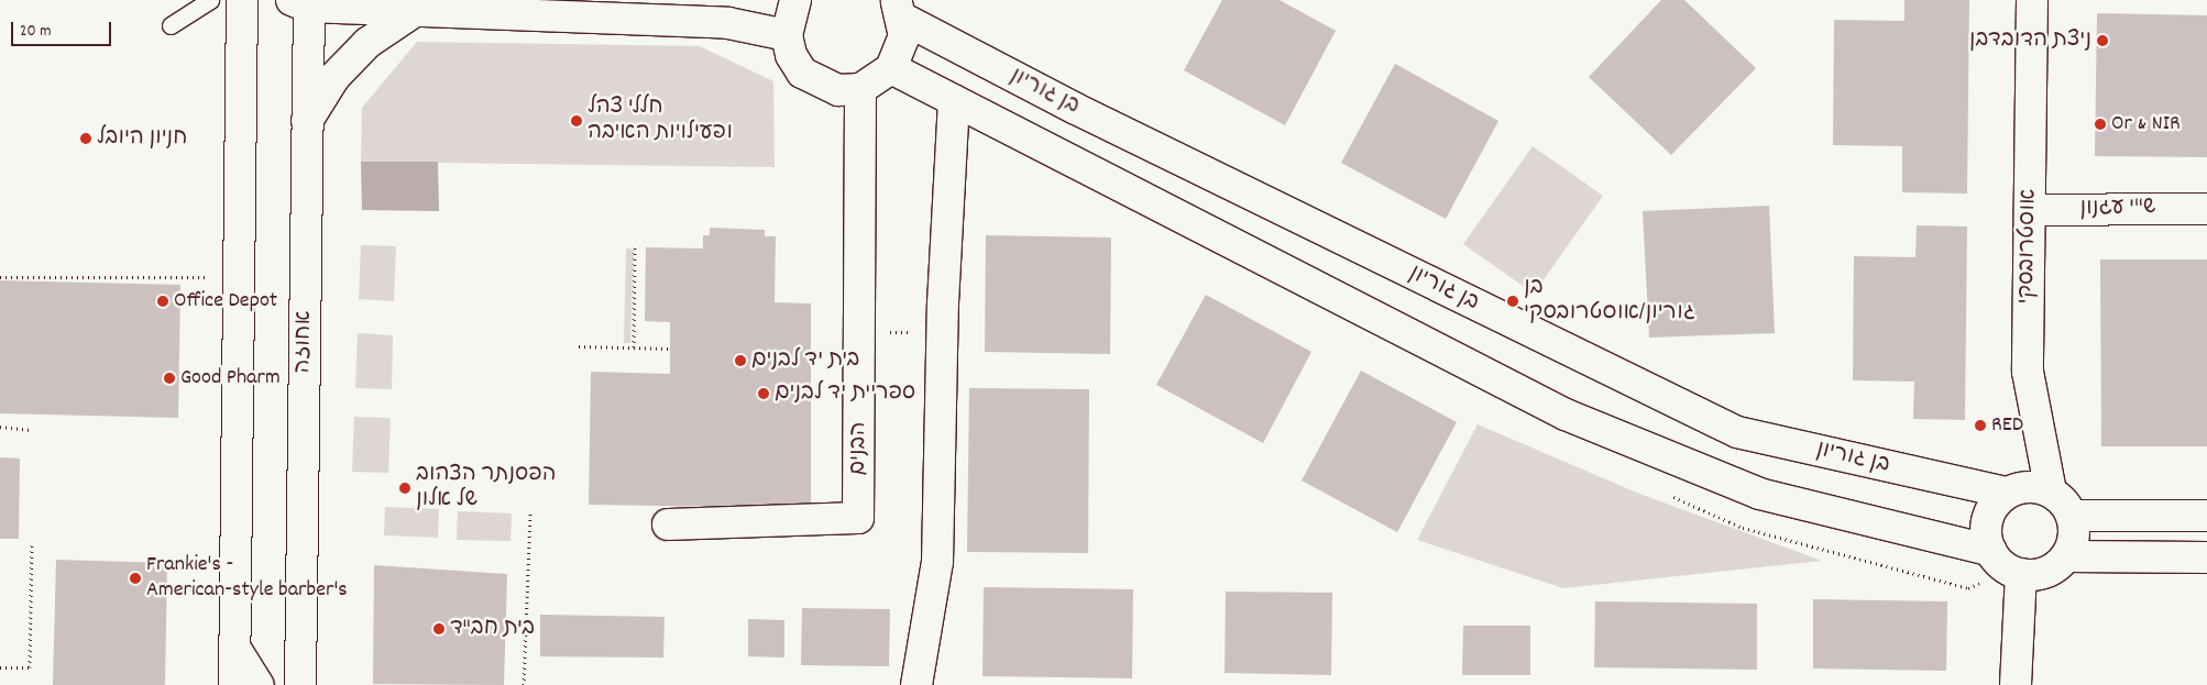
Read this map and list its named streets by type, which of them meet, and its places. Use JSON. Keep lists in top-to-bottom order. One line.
{"streets":{"main road":["בן גוריון","ש''י עגנון","אוסטרובסקי","אחוזה","הבנים"]},"crossings":[["בן גוריון","אוסטרובסקי"],["ש''י עגנון","אוסטרובסקי"]],"places":["ניצת הדובדבן","חללי צהל ופעילויות האיבה","Or & NIR","חניון היובל","Office Depot","בן גוריון/אוסטרובסקי","בית יד לבנים","Good Pharm","ספריית יד לבנים","RED","הפסנתר הצהוב של אלון","Frankie's - American-style barber's","בית חב\"ד"],"scale_bar":"20 m"}
